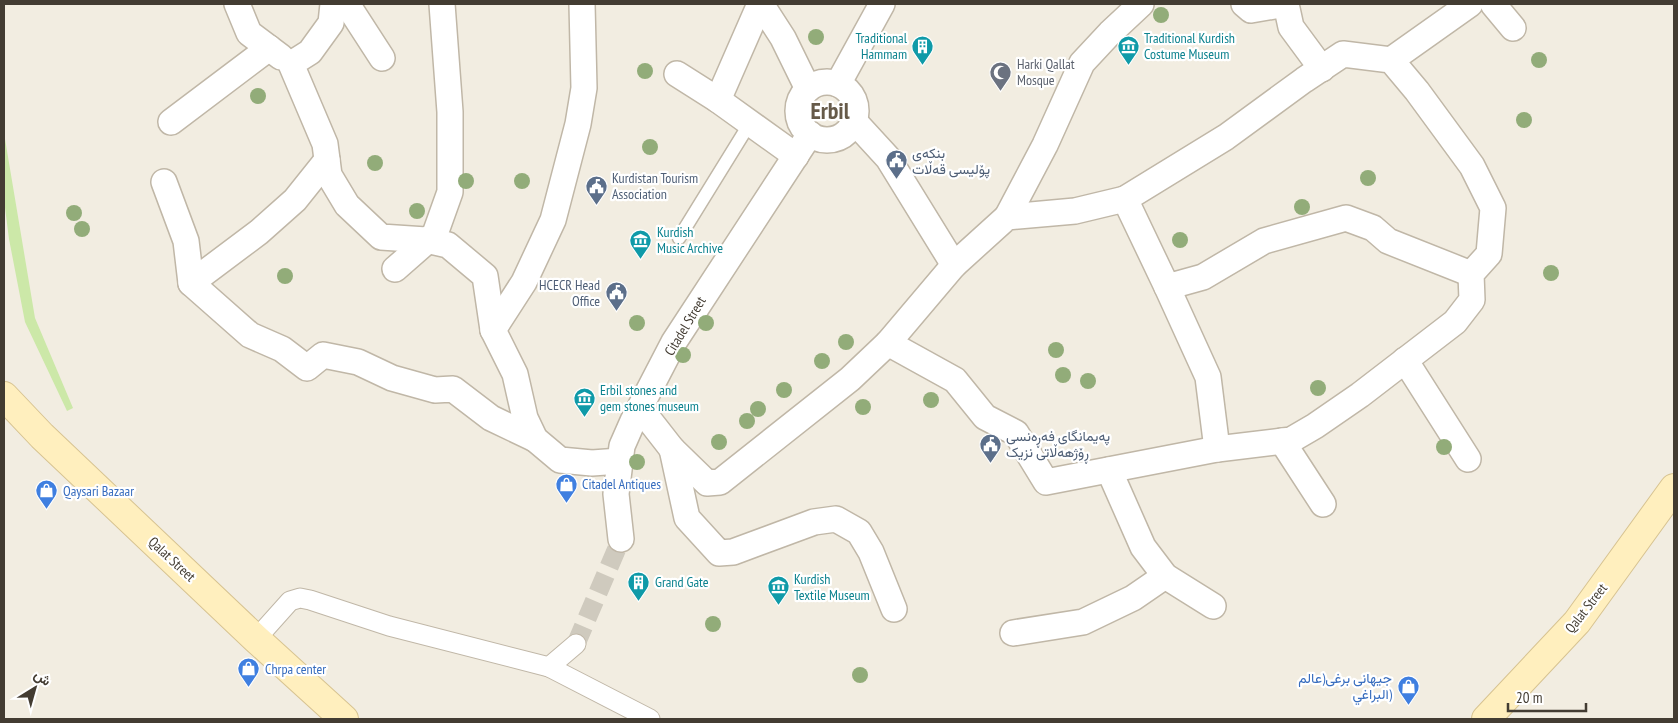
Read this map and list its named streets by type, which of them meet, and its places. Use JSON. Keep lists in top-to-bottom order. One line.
{"streets":{"main road":["Qalat Street"],"street":["Citadel Street"]},"districts":["Erbil"],"places":{"building":["Traditional Hammam","Grand Gate"],"museum":["Traditional Kurdish Costume Museum","Kurdish Music Archive","Erbil stones and gem stones museum","Kurdish Textile Museum"],"mosque":["Harki Qallat Mosque"],"public building":["بنکەی پۆلیسی قەڵات","Kurdistan Tourism Association","HCECR Head Office","پەیمانگای فەڕەنسی ڕۆژهەڵاتی نزیک"],"shop":["Citadel Antiques","Qaysari Bazaar","Chrpa center","جیهانی برغی(عالم البراغي)"]},"scale_bar":"20 m","north":"top right"}
